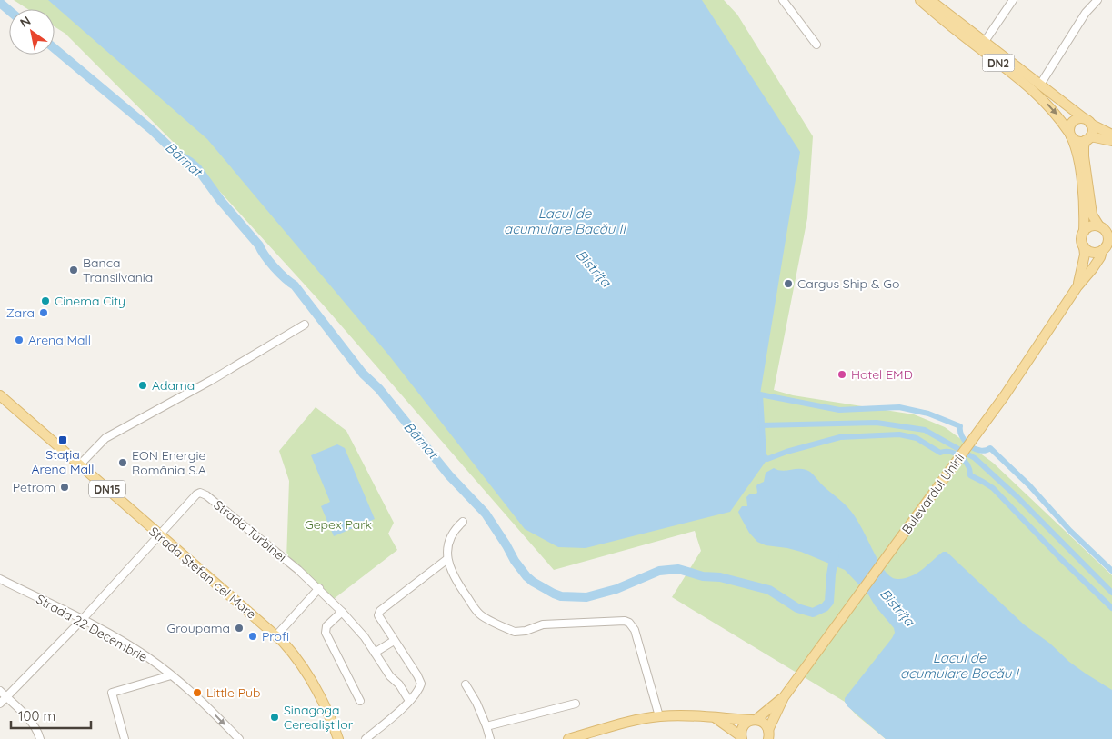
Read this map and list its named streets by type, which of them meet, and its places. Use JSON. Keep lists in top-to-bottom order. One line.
{"streets":{"main road":["DN2","DN15","Bulevardul Unirii","Strada Ștefan cel Mare"],"street":["Strada Turbinei","Strada 22 Decembrie"]},"crossings":[["DN2","Bulevardul Unirii"],["Strada Turbinei","Strada Ștefan cel Mare"]],"water":["Bârnat","Lacul de acumulare Bacău II","Bistrița","Lacul de acumulare Bacău I"],"parks":["Gepex Park"],"places":{"other":["Banca Transilvania","Cargus Ship & Go","Cinema City","Zara","Arena Mall","Hotel EMD","Adama","EON Energie România S.A","Petrom","Groupama","Profi","Little Pub","Sinagoga Cerealiștilor"],"transit":["Stația Arena Mall"]},"scale_bar":"100 m","north":"top left"}
